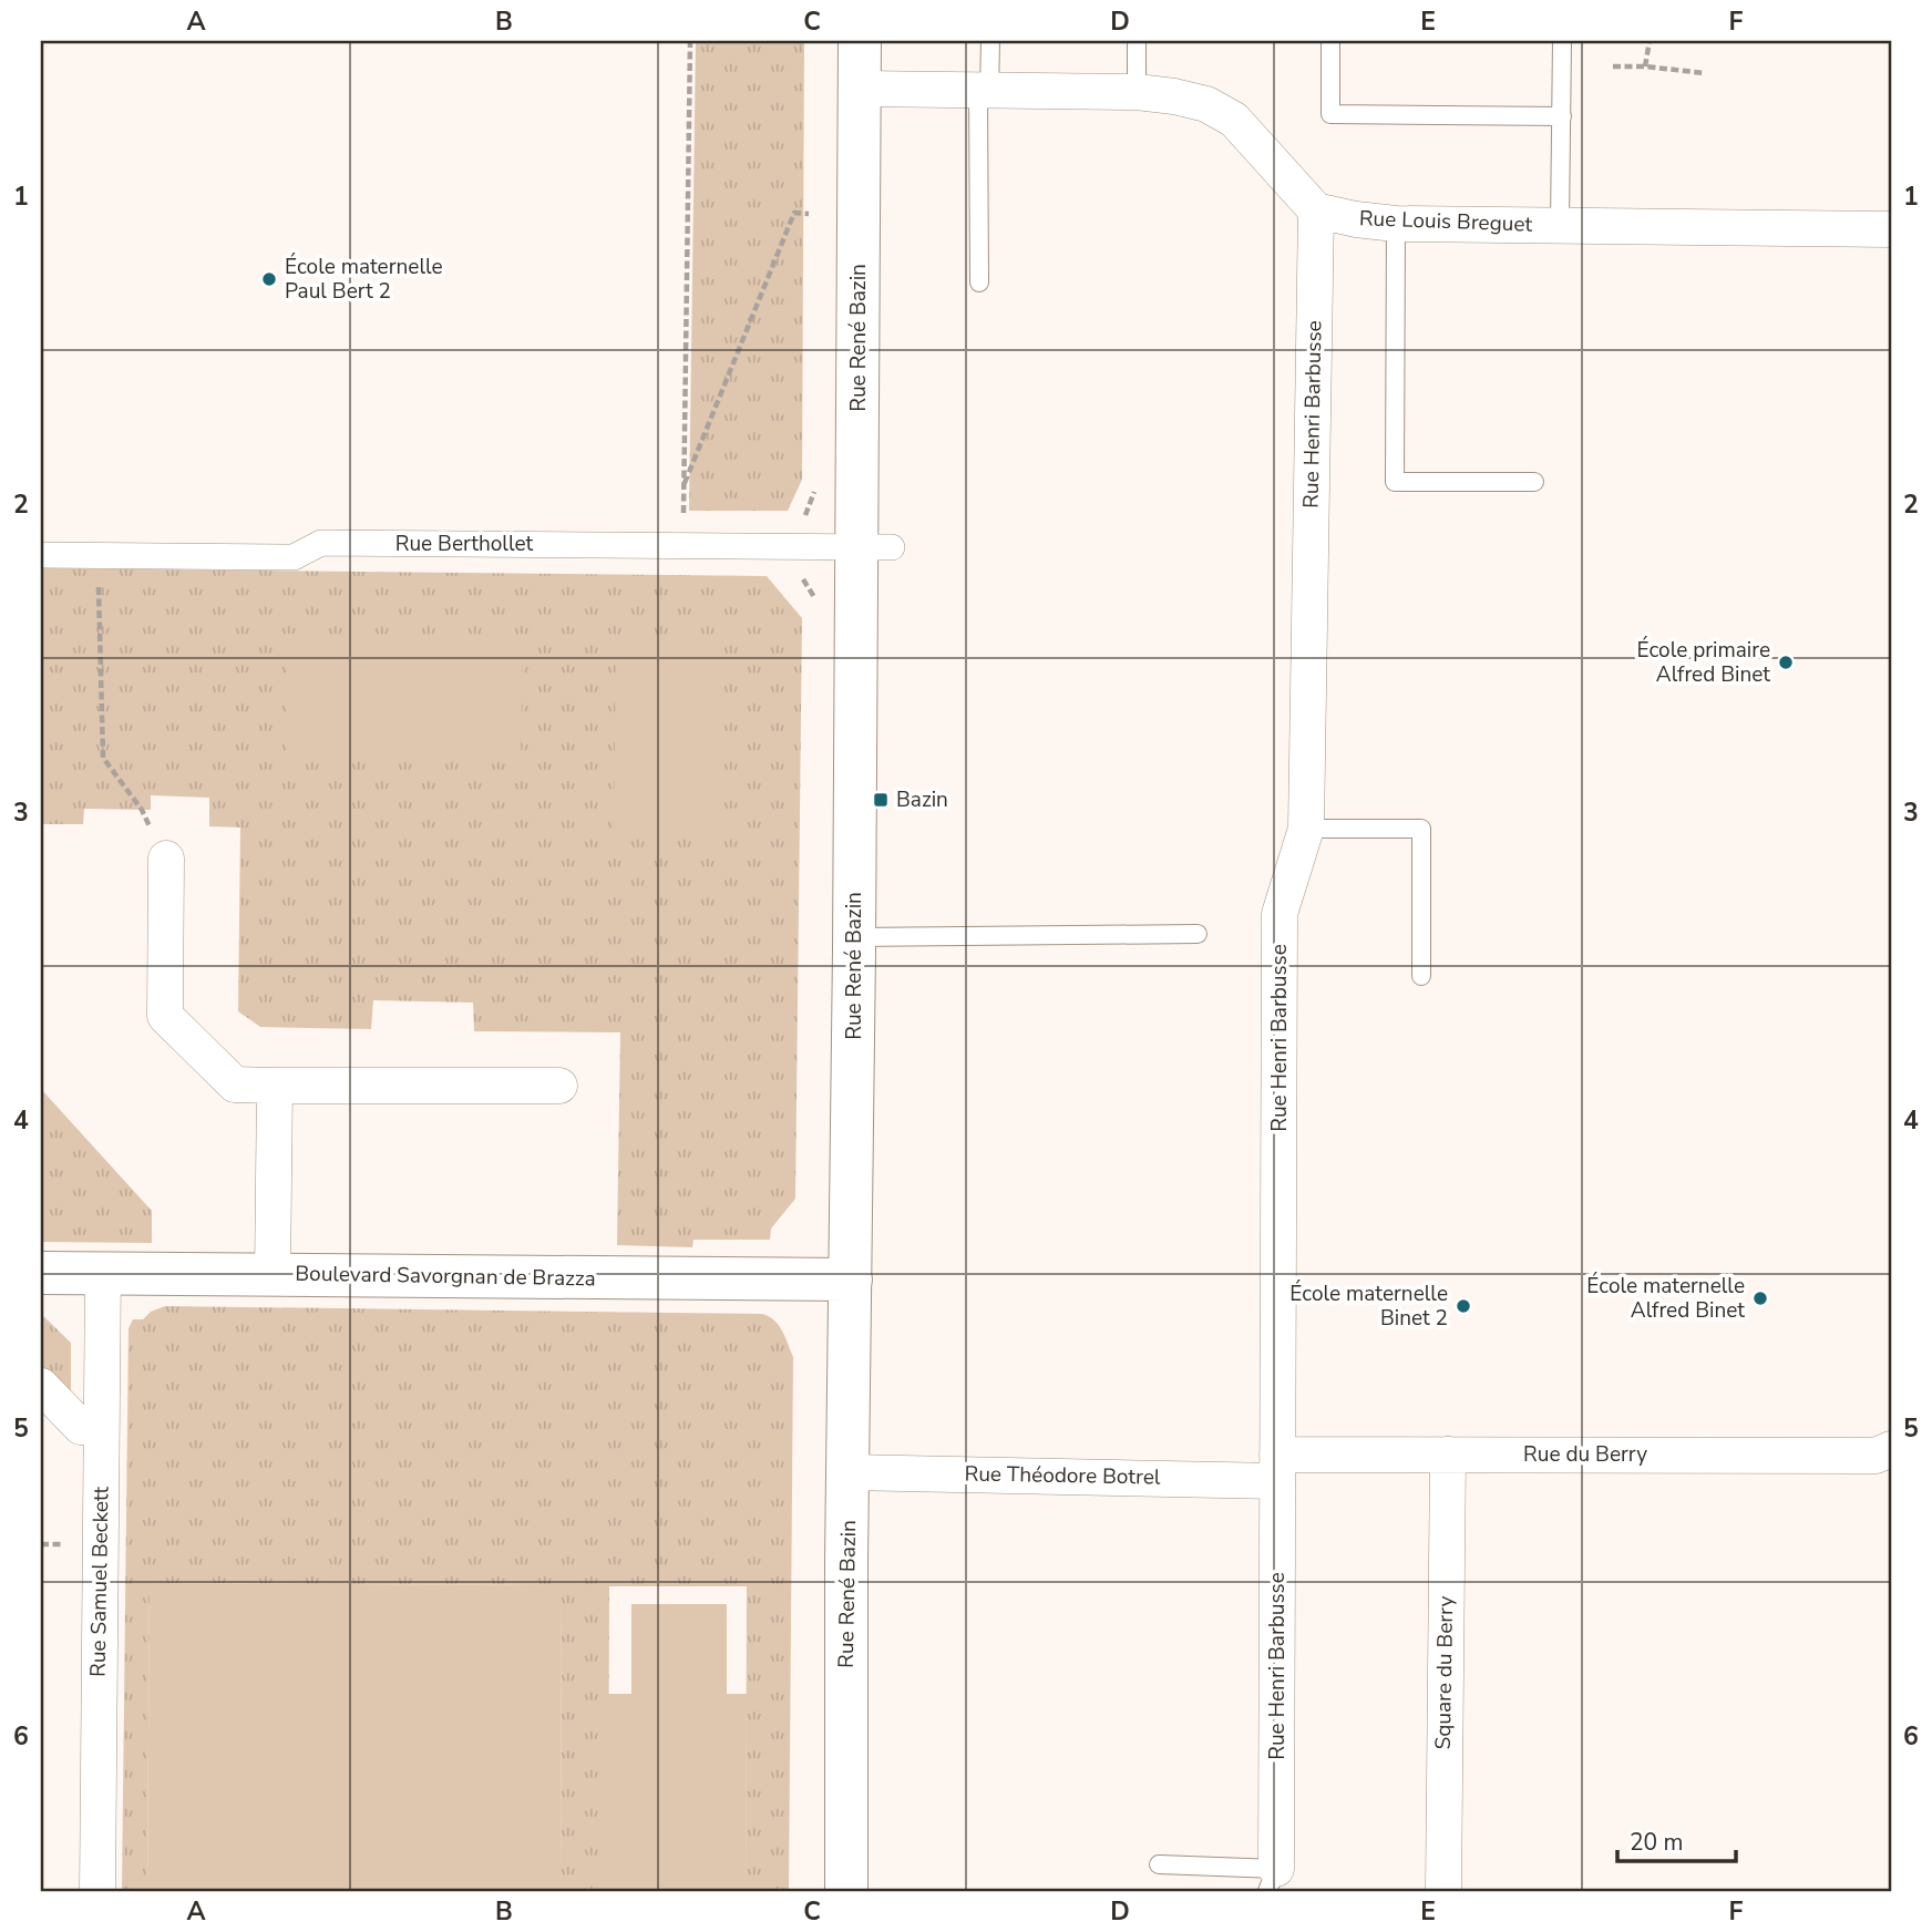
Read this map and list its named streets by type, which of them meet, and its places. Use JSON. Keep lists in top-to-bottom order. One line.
{"streets":{"street":["Rue Louis Breguet","Rue René Bazin","Rue Henri Barbusse","Rue Berthollet","Boulevard Savorgnan de Brazza","Rue du Berry","Rue Théodore Botrel","Rue Samuel Beckett","Square du Berry"]},"crossings":[["Rue Louis Breguet","Rue Henri Barbusse"],["Rue René Bazin","Rue Berthollet"],["Rue René Bazin","Boulevard Savorgnan de Brazza"],["Rue René Bazin","Rue Théodore Botrel"],["Rue Henri Barbusse","Rue du Berry"],["Rue Henri Barbusse","Rue Théodore Botrel"],["Boulevard Savorgnan de Brazza","Rue Samuel Beckett"],["Rue du Berry","Rue Théodore Botrel"],["Rue du Berry","Square du Berry"]],"places":{"other":["École maternelle Paul Bert 2","École primaire Alfred Binet","École maternelle Alfred Binet","École maternelle Binet 2"],"transit":["Bazin"]},"scale_bar":"20 m","grid":{"columns":["A","B","C","D","E","F"],"rows":["1","2","3","4","5","6"]}}
